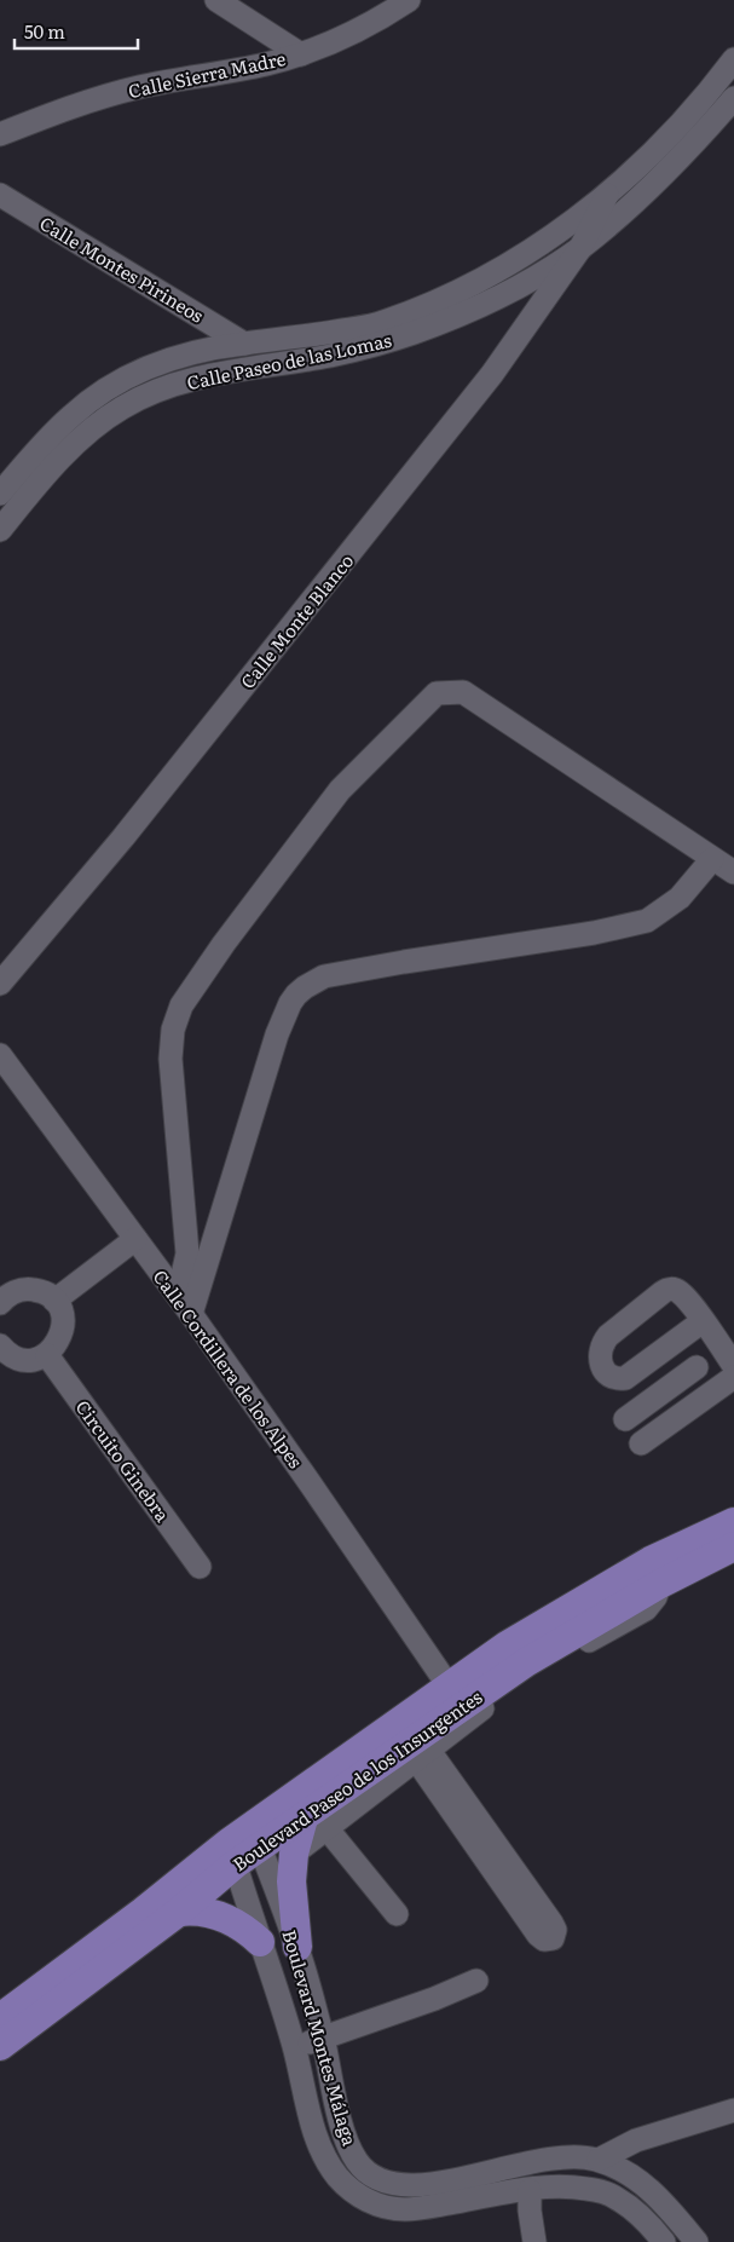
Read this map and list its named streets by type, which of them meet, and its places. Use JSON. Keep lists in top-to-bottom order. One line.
{"streets":{"main road":["Boulevard Paseo de los Insurgentes"],"street":["Calle Sierra Madre","Calle Montes Pirineos","Calle Paseo de las Lomas","Calle Monte Blanco","Calle Cordillera de los Alpes","Circuito Ginebra","Boulevard Montes Málaga"]},"crossings":[["Calle Montes Pirineos","Calle Paseo de las Lomas"],["Calle Paseo de las Lomas","Calle Monte Blanco"],["Calle Cordillera de los Alpes","Boulevard Paseo de los Insurgentes"],["Boulevard Paseo de los Insurgentes","Boulevard Montes Málaga"]],"scale_bar":"50 m"}
